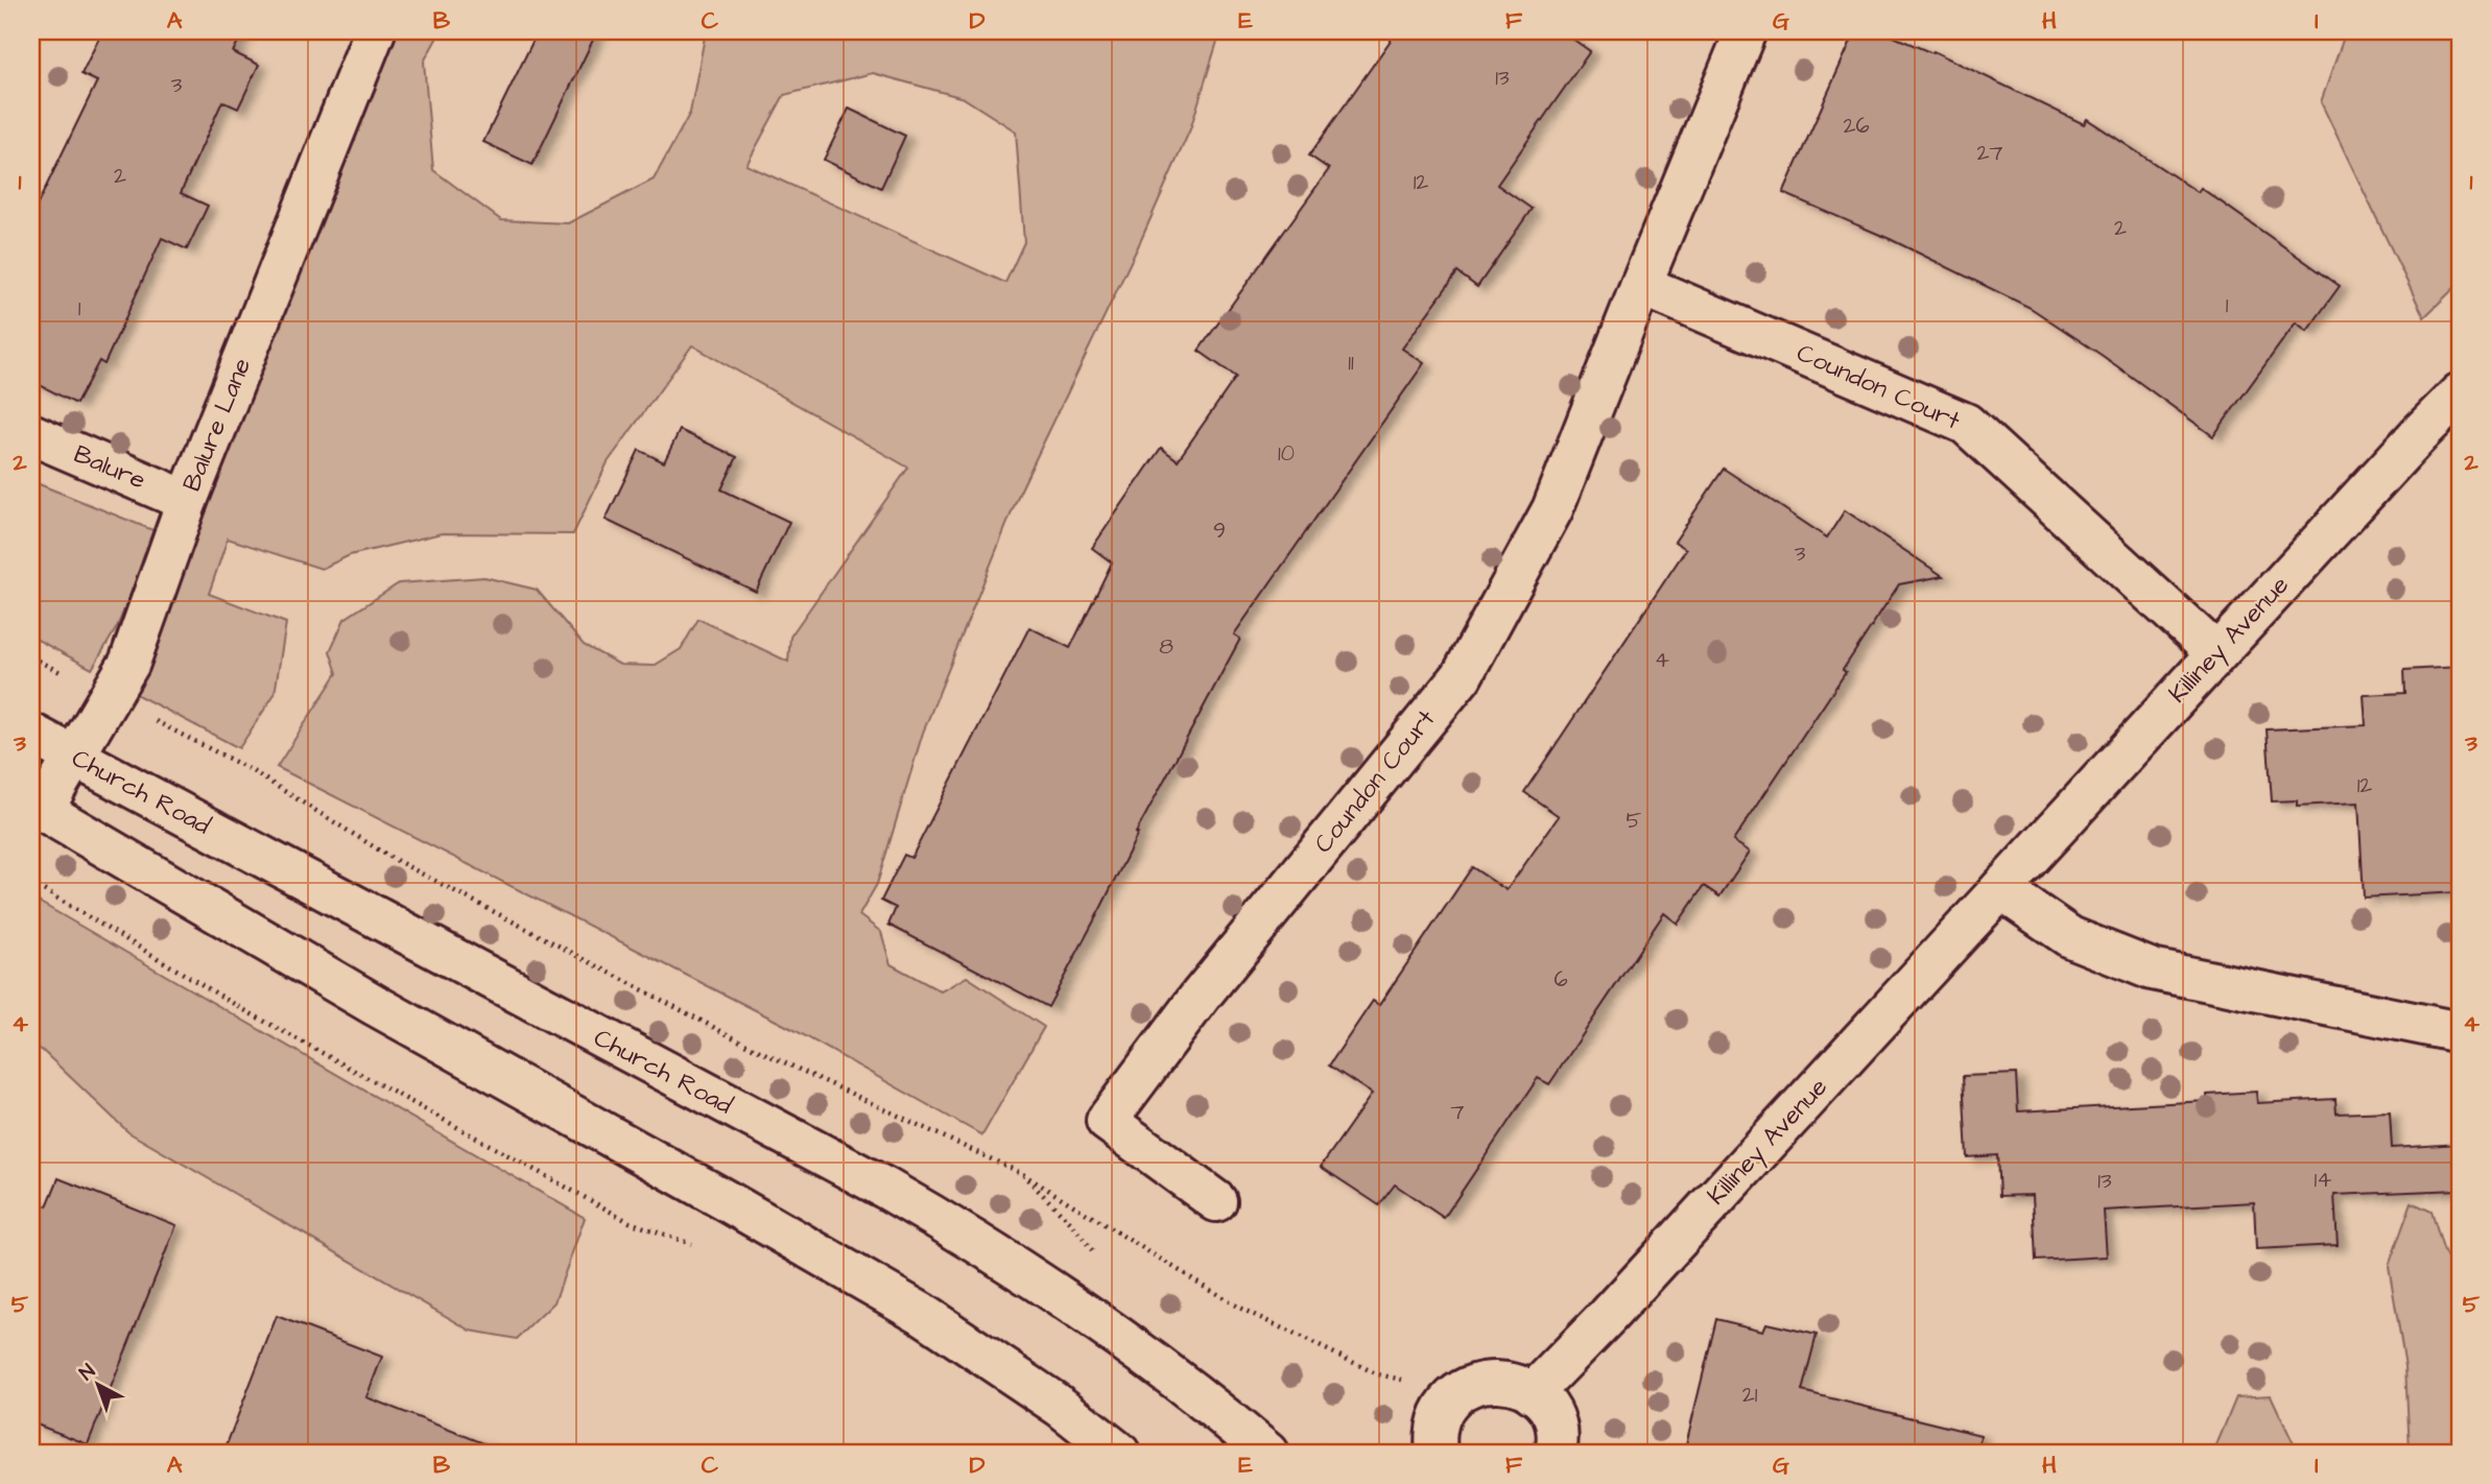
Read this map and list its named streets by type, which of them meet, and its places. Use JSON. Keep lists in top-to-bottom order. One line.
{"streets":{"street":["Coundon Court","Balure Lane","Balure","Killiney Avenue","Church Road"]},"crossings":[["Coundon Court","Killiney Avenue"],["Balure Lane","Balure"],["Balure Lane","Church Road"]],"house_numbers":["13","3","26","27","2","12","2","1","1","11","10","9","3","8","4","12","5","6","7","14","13","21"],"north":"top left","grid":{"columns":["A","B","C","D","E","F","G","H","I"],"rows":["1","2","3","4","5"]}}
